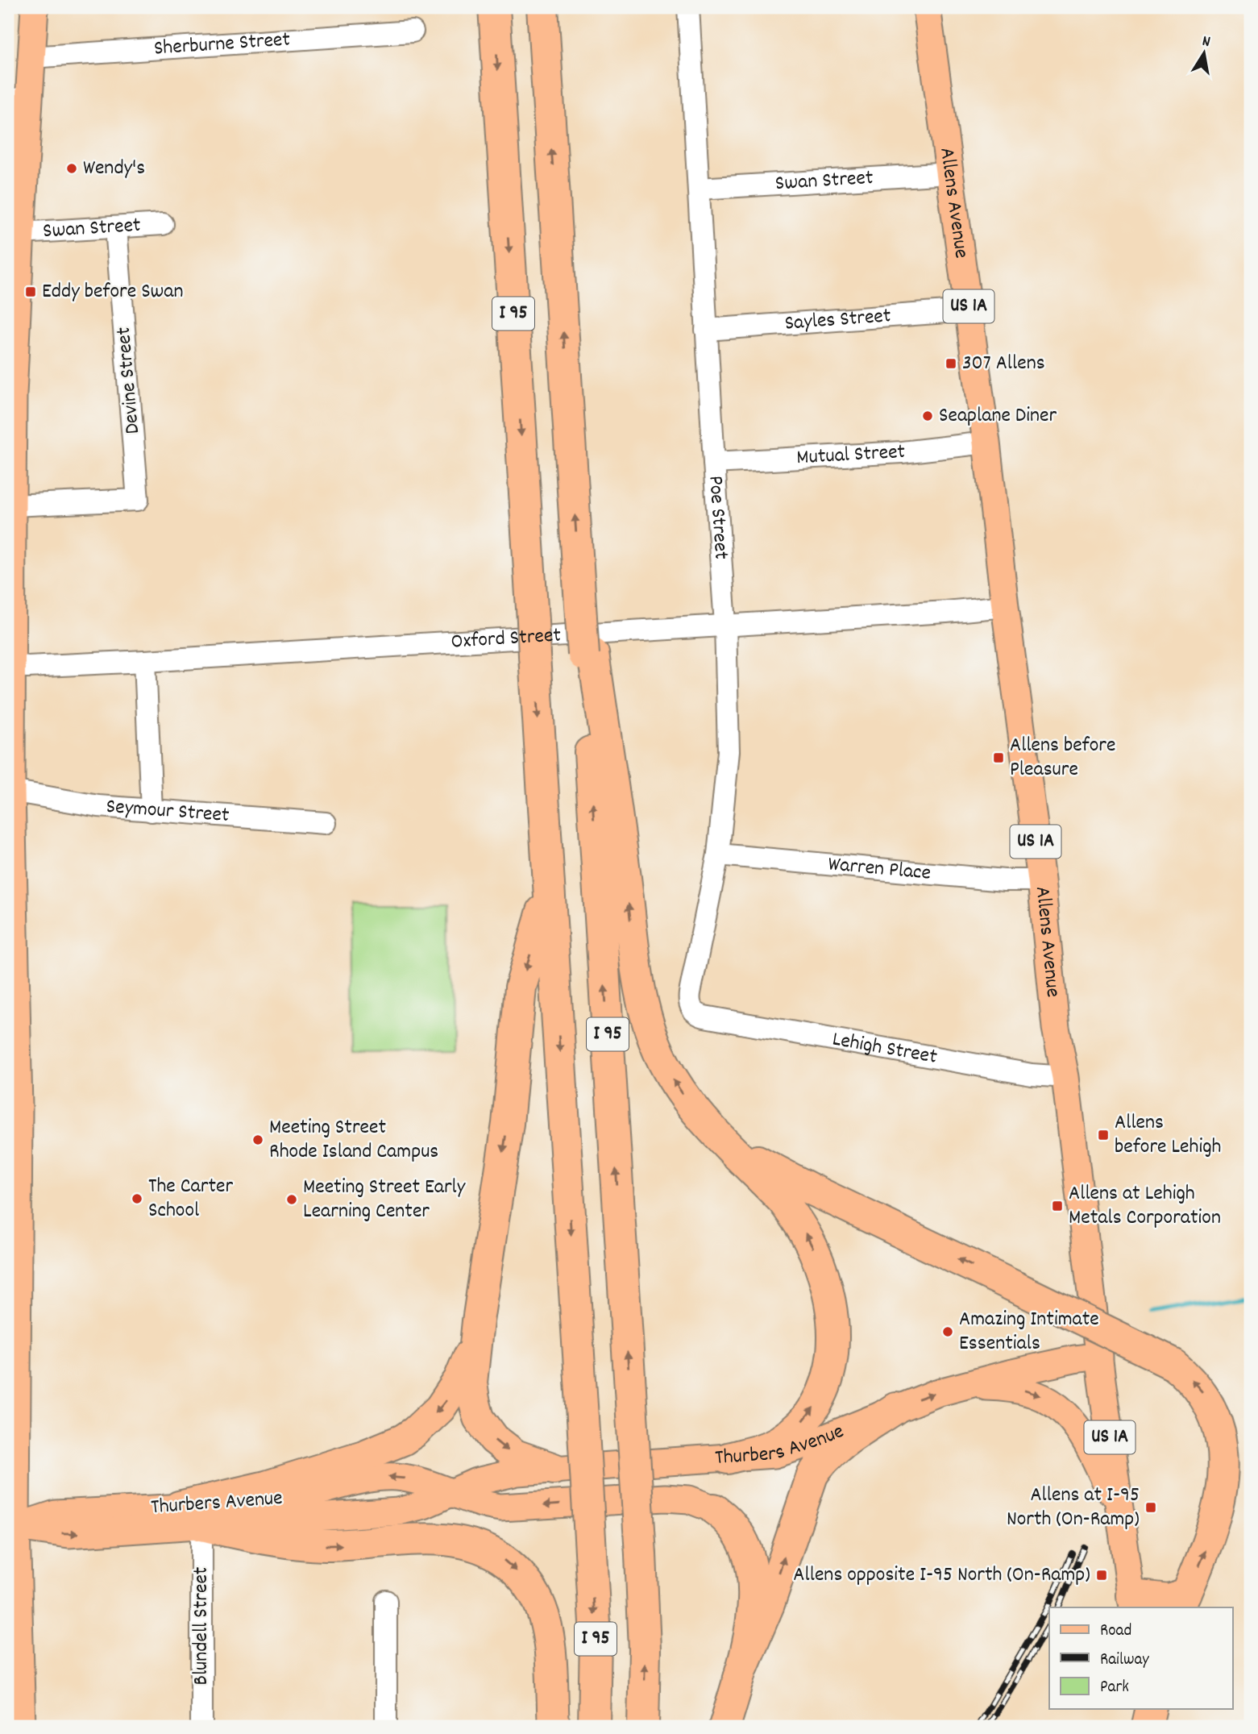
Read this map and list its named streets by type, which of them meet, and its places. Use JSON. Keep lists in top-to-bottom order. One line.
{"streets":{"highway":["I 95"],"main road":["Allens Avenue","US 1A","Thurbers Avenue"],"street":["Sherburne Street","Swan Street","Sayles Street","Devine Street","Mutual Street","Poe Street","Oxford Street","Seymour Street","Warren Place","Lehigh Street","Blundell Street"]},"crossings":[["Swan Street","Allens Avenue"],["Swan Street","Devine Street"],["Swan Street","Poe Street"],["Allens Avenue","Sayles Street"],["Allens Avenue","Mutual Street"],["Allens Avenue","Oxford Street"],["Allens Avenue","Warren Place"],["Allens Avenue","Lehigh Street"],["Allens Avenue","Thurbers Avenue"],["Sayles Street","Poe Street"],["Mutual Street","Poe Street"],["Poe Street","Oxford Street"],["Poe Street","Warren Place"],["Poe Street","Lehigh Street"],["Thurbers Avenue","Blundell Street"]],"places":{"other":["Wendy's","Seaplane Diner","Meeting Street Rhode Island Campus","The Carter School","Meeting Street Early Learning Center","Amazing Intimate Essentials"],"transit":["Eddy before Swan","307 Allens","Allens before Pleasure","Allens before Lehigh","Allens at Lehigh Metals Corporation","Allens at I-95 North (On-Ramp)","Allens opposite I-95 North (On-Ramp)"]},"legend":["Road","Railway","Park"],"north":"top"}
